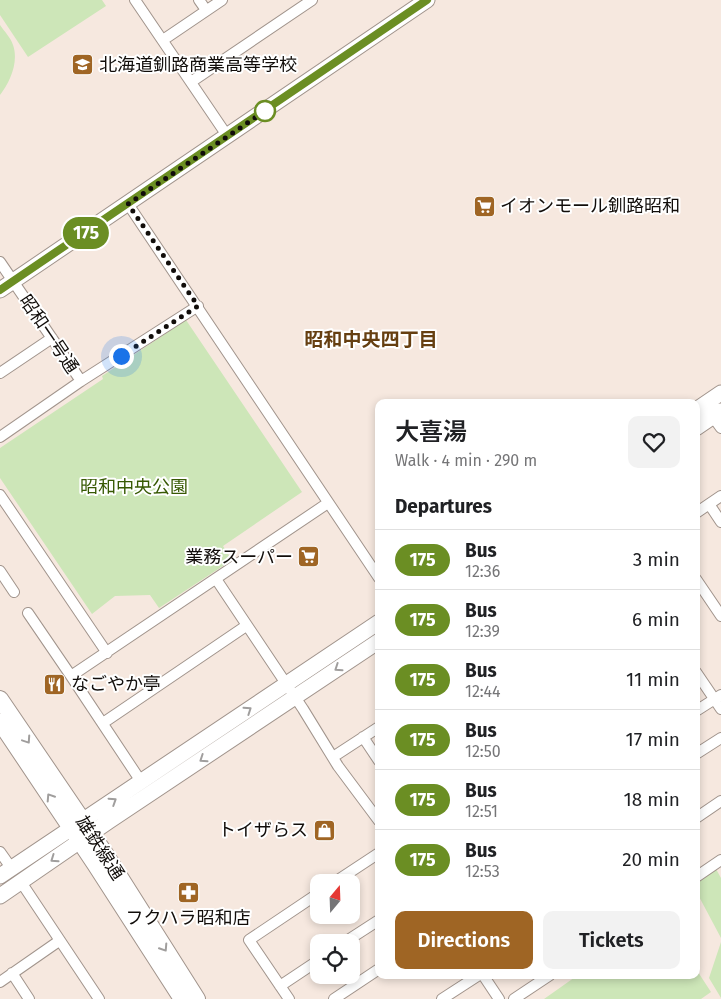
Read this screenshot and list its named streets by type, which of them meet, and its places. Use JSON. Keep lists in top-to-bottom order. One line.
{"streets":{"main road":["雄鉄線通"],"street":["昭和一号通"]},"districts":["昭和中央四丁目"],"parks":["昭和中央公園"],"places":{"school or university":["北海道釧路商業高等学校"],"supermarket":["イオンモール釧路昭和","業務スーパー"],"restaurant":["なごやか亭"],"shop":["トイザらス"],"pharmacy":["フクハラ昭和店"]},"lines":["bus line 175"],"north":"top","page":{"on_map":"175","heading":[["大喜湯","Walk · 4 min · 290 m"],"Departures"],"list":[{"mark":"175","name":"Bus","note":"12:36","value":"3 min"},{"mark":"175","name":"Bus","note":"12:39","value":"6 min"},{"mark":"175","name":"Bus","note":"12:44","value":"11 min"},{"mark":"175","name":"Bus","note":"12:50","value":"17 min"},{"mark":"175","name":"Bus","note":"12:51","value":"18 min"},{"mark":"175","name":"Bus","note":"12:53","value":"20 min"}],"buttons":["Directions","Tickets"]}}
